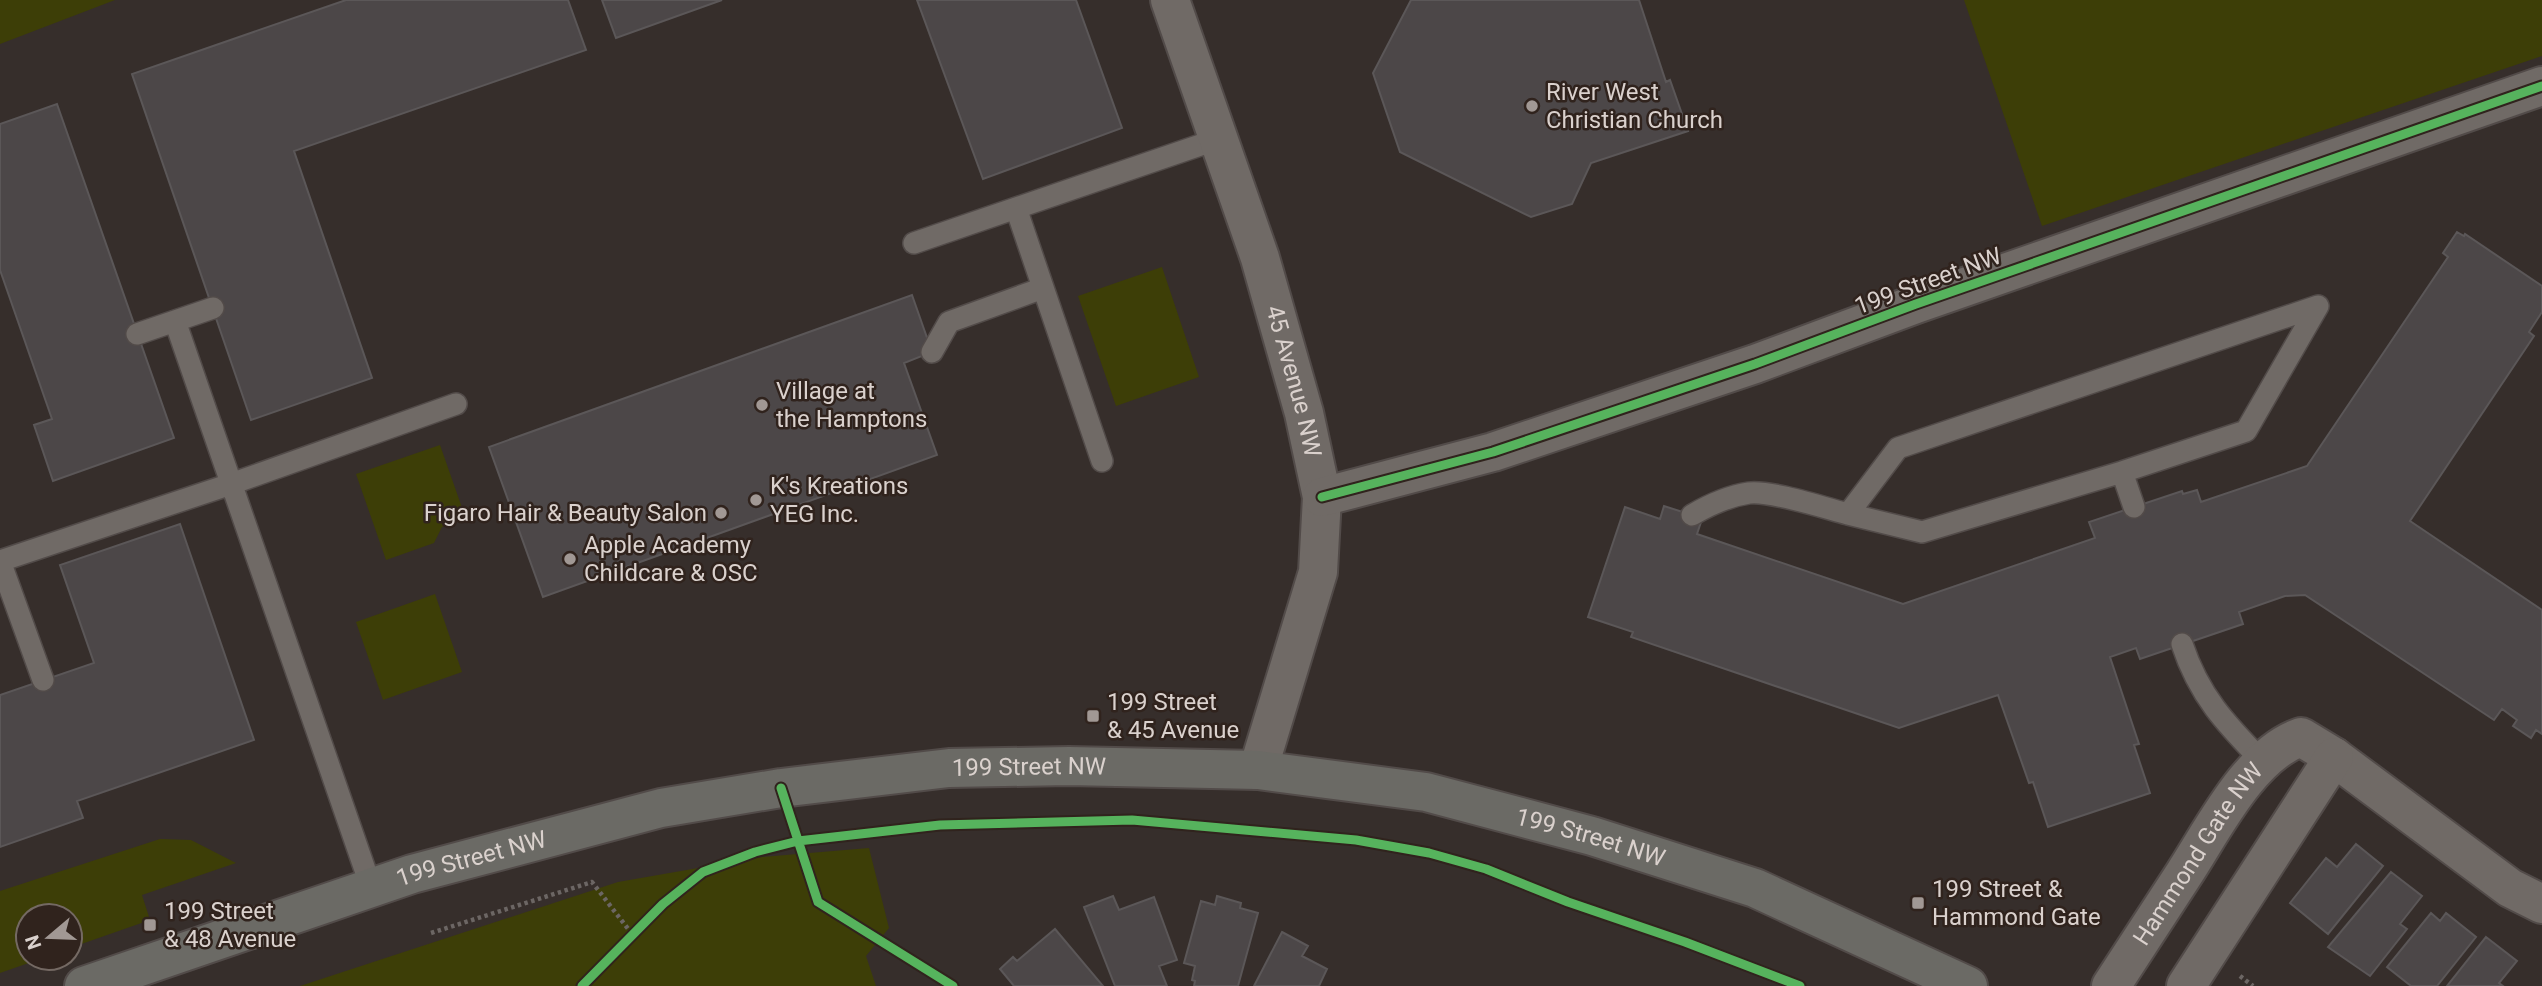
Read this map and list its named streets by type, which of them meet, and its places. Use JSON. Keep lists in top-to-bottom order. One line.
{"streets":{"main road":["199 Street NW"],"street":["45 Avenue NW","Hammond Gate NW"]},"crossings":[["199 Street NW","45 Avenue NW"]],"places":{"other":["River West Christian Church","Village at the Hamptons","K's Kreations YEG Inc.","Figaro Hair & Beauty Salon","Apple Academy Childcare & OSC"],"transit":["199 Street & 45 Avenue","199 Street & Hammond Gate","199 Street & 48 Avenue"]},"north":"left"}
